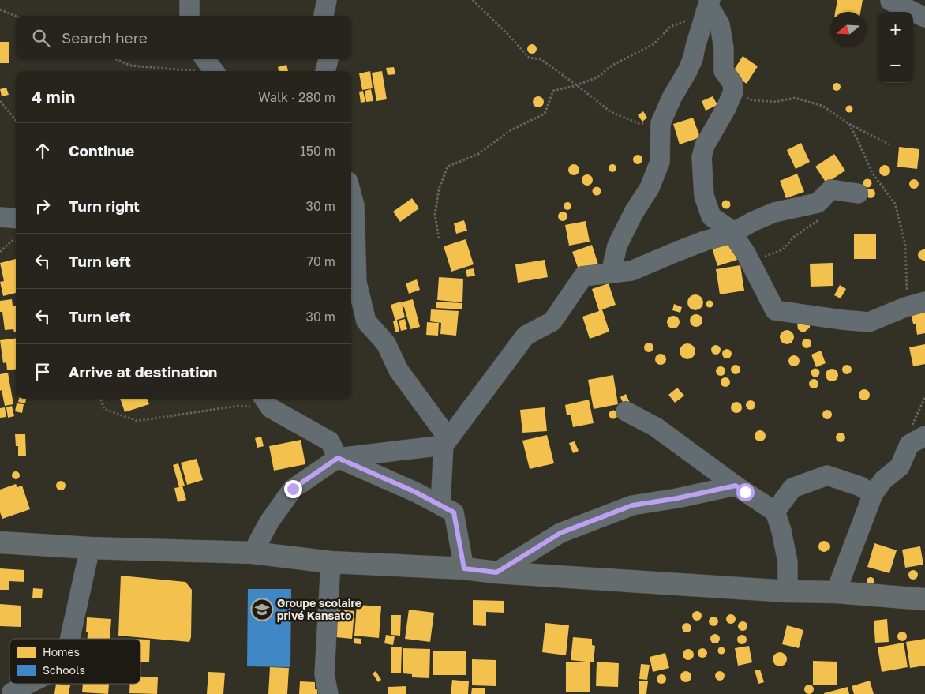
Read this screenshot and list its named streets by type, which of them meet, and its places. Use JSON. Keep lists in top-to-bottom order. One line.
{"places":{"school or university":["Groupe scolaire privé Kansato"]},"legend":["Homes","Schools"],"north":"left","page":{"map_buttons":["+","−"],"search":"Search here","heading":["4 min","Walk · 280 m"],"list":[["Continue","150 m"],["Turn right","30 m"],["Turn left","70 m"],["Turn left","30 m"],"Arrive at destination"]}}
